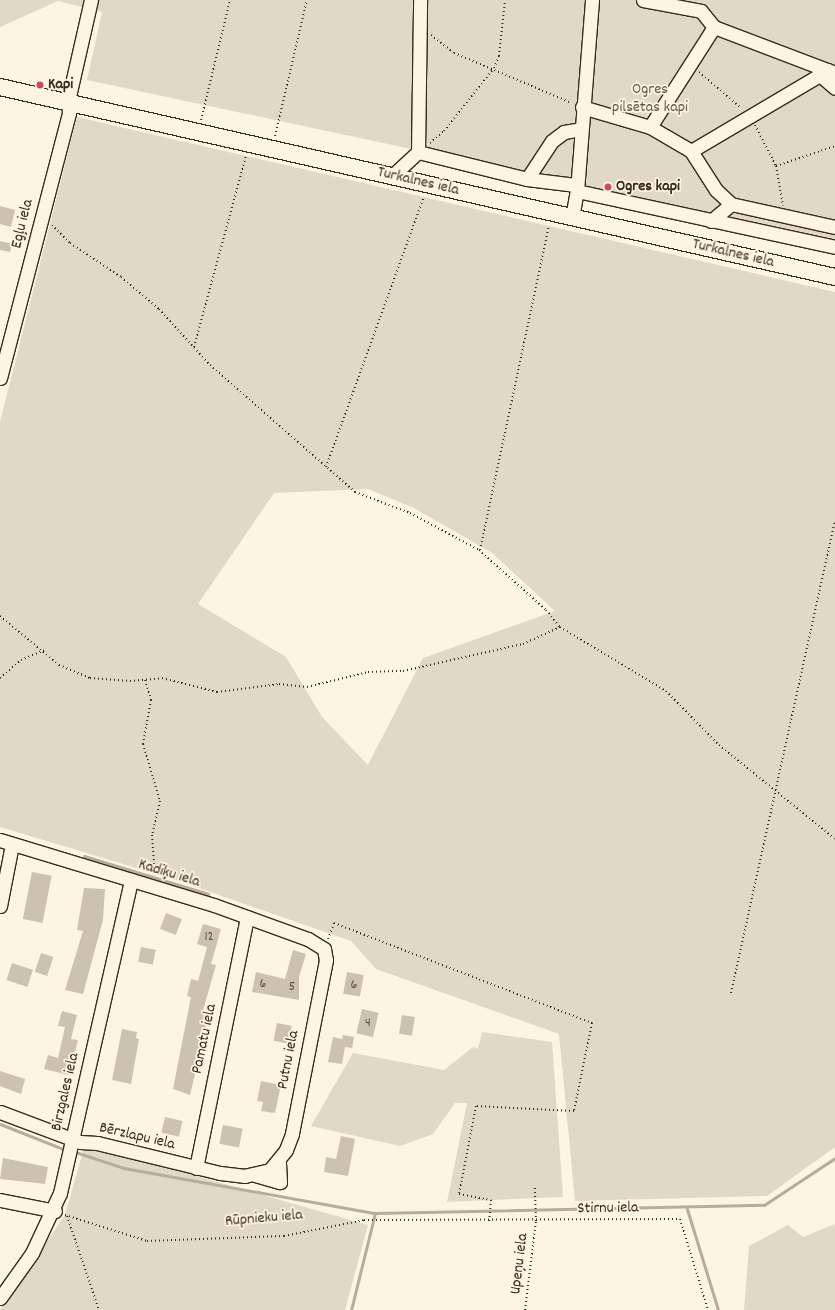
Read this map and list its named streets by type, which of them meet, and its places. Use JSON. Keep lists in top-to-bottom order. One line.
{"streets":{"main road":["Turkalnes iela"],"street":["Egļu iela","Kadiķu iela","Pamatu iela","Putnu iela","Birzgales iela","Bērzlapu iela"],"path":["Stirnu iela","Rūpnieku iela","Upeņu iela"]},"crossings":[["Turkalnes iela","Egļu iela"],["Kadiķu iela","Pamatu iela"],["Kadiķu iela","Putnu iela"],["Kadiķu iela","Birzgales iela"],["Pamatu iela","Bērzlapu iela"],["Putnu iela","Bērzlapu iela"],["Birzgales iela","Bērzlapu iela"],["Birzgales iela","Rūpnieku iela"],["Stirnu iela","Rūpnieku iela"],["Stirnu iela","Upeņu iela"],["Rūpnieku iela","Upeņu iela"]],"parks":["Ogres pilsētas kapi"],"places":["Kapi","Ogres kapi"],"house_numbers":["12","6","6","5","4"]}
